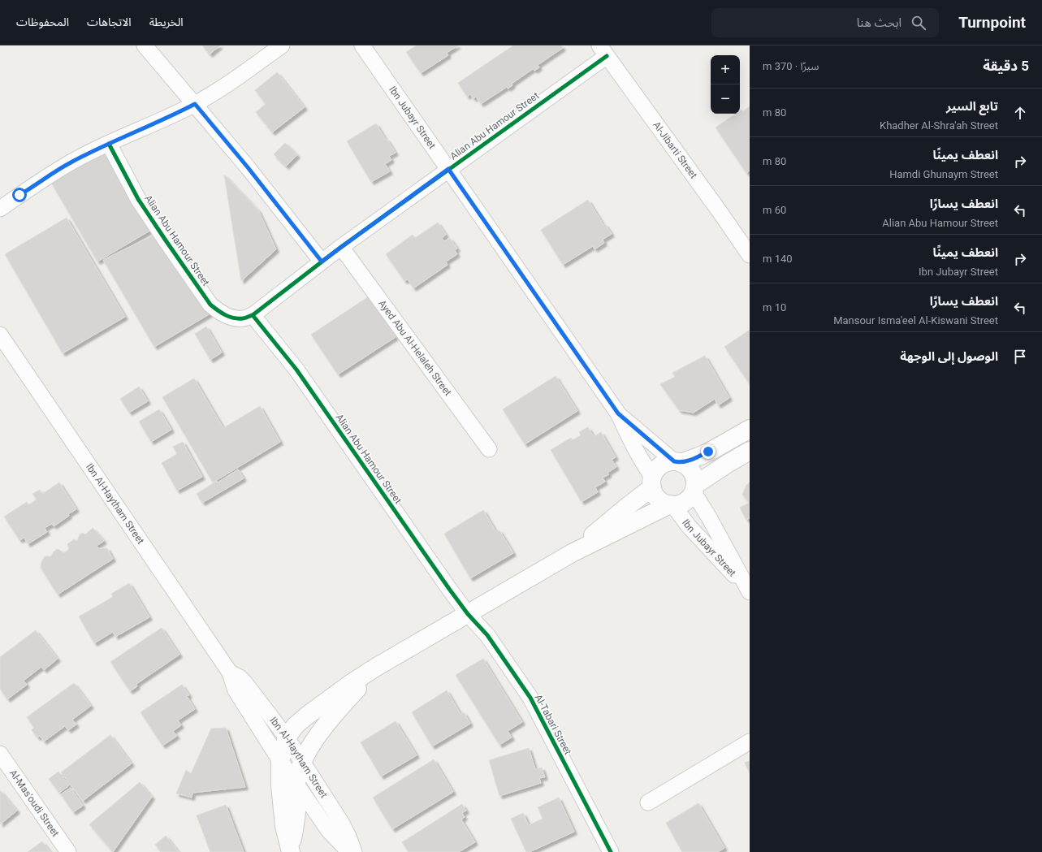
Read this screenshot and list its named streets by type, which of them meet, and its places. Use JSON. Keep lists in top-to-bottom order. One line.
{"streets":{"street":["Ibn Jubayr Street","Alian Abu Hamour Street","Al-Jibarti Street","Ayed Abu Al-Helaleh Street","Ibn Al-Haytham Street","Al-Tabari Street","Al-Mas'oudi Street"]},"crossings":[["Ibn Jubayr Street","Alian Abu Hamour Street"],["Alian Abu Hamour Street","Al-Jibarti Street"],["Alian Abu Hamour Street","Ayed Abu Al-Helaleh Street"],["Alian Abu Hamour Street","Al-Tabari Street"]],"page":{"header":"Turnpoint","search":"ابحث هنا","nav":["الخريطة","الاتجاهات","المحفوظات"],"heading":["5 دقيقة","سيرًا · 370 m"],"map_buttons":["+","−"],"list":[["تابع السير","Khadher Al-Shra'ah Street","80 m"],["انعطف يمينًا","Hamdi Ghunaym Street","80 m"],["انعطف يسارًا","Alian Abu Hamour Street","60 m"],["انعطف يمينًا","Ibn Jubayr Street","140 m"],["انعطف يسارًا","Mansour Isma'eel Al-Kiswani Street","10 m"],"الوصول إلى الوجهة"]}}
